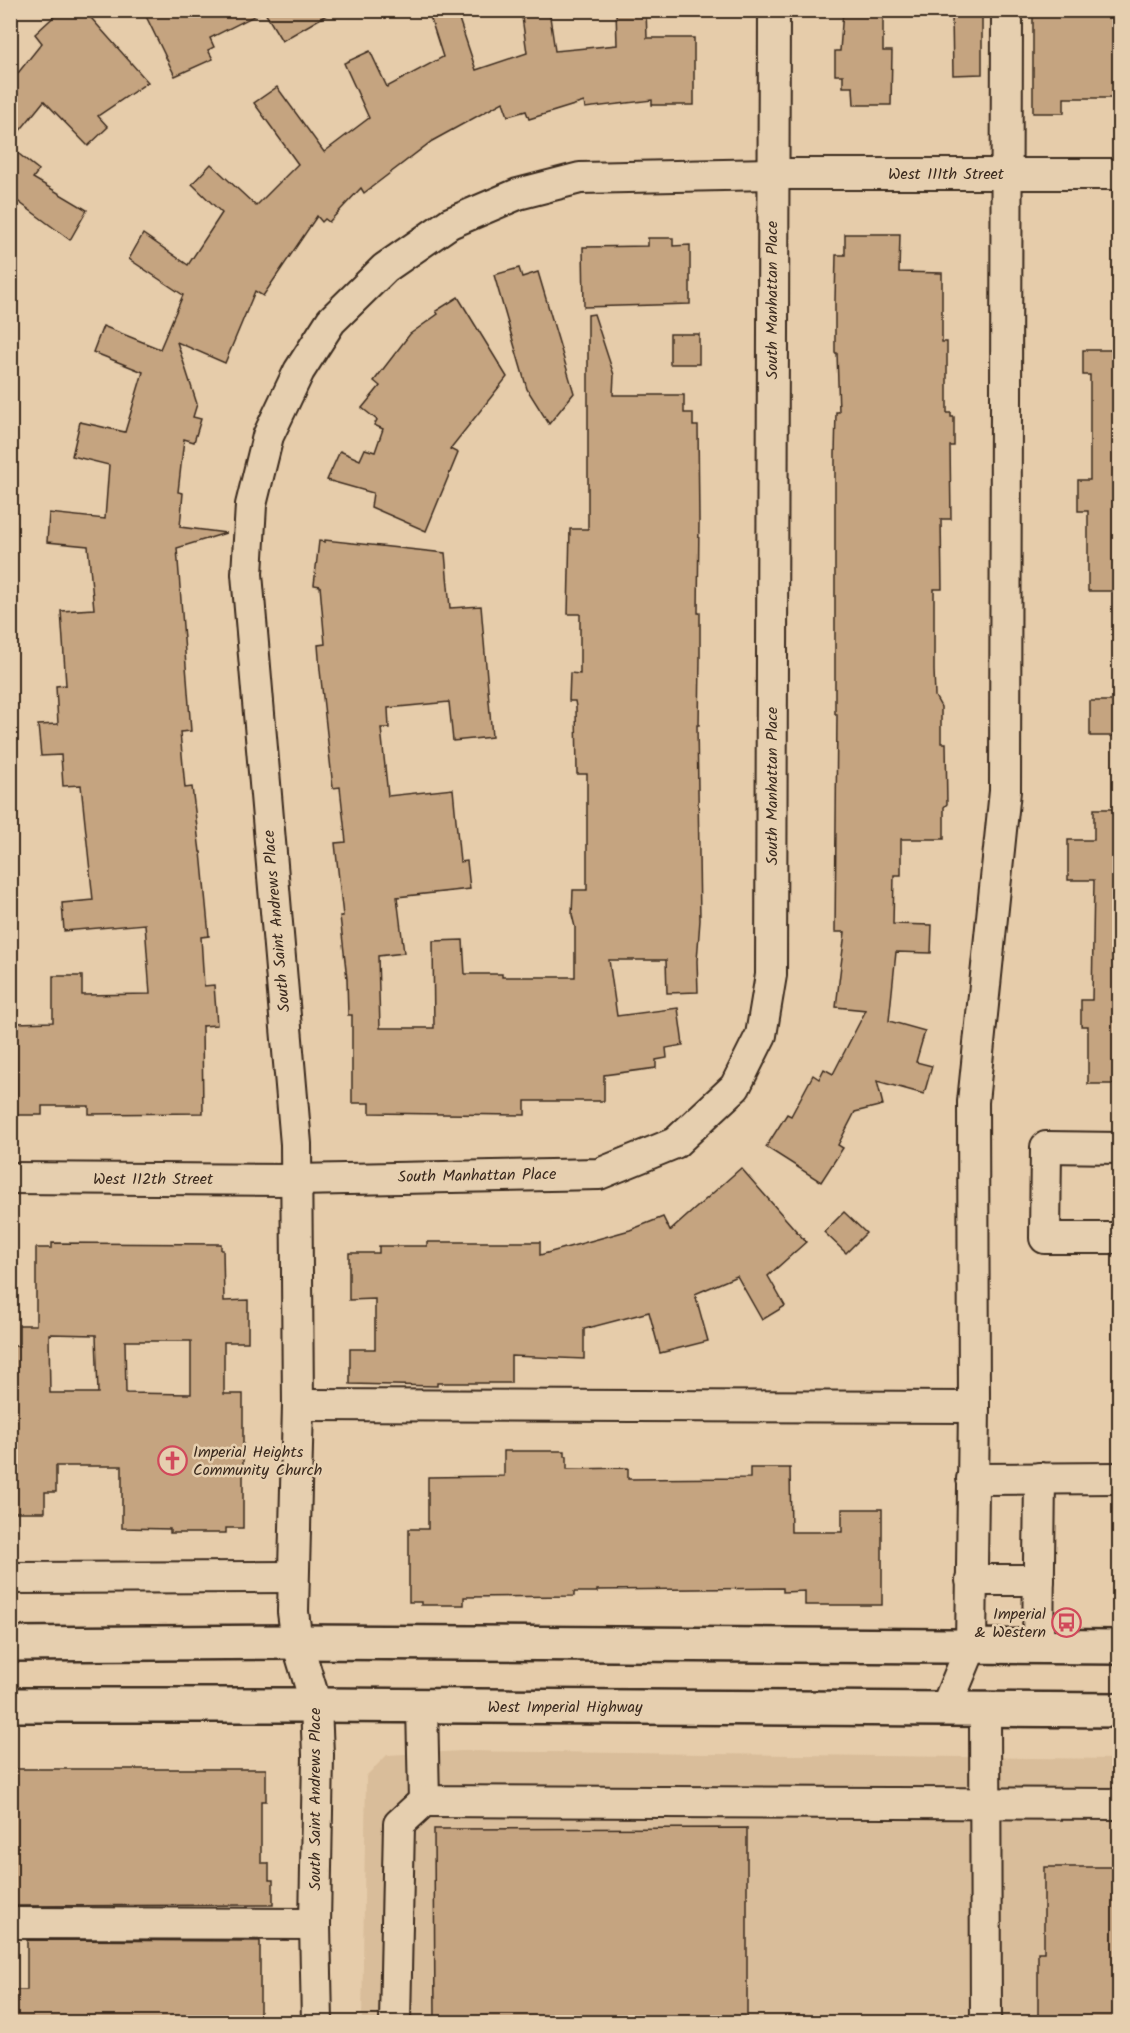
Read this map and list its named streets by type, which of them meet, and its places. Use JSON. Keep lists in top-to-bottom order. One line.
{"streets":{"main road":["West Imperial Highway"],"street":["West 111th Street","South Manhattan Place","South Saint Andrews Place","West 112th Street"]},"crossings":[["West 111th Street","South Manhattan Place"],["West 111th Street","South Saint Andrews Place"],["South Manhattan Place","South Saint Andrews Place"],["South Manhattan Place","West 112th Street"],["South Saint Andrews Place","West 112th Street"],["South Saint Andrews Place","West Imperial Highway"]],"places":{"church":["Imperial Heights Community Church"],"bus stop":["Imperial & Western"]}}
